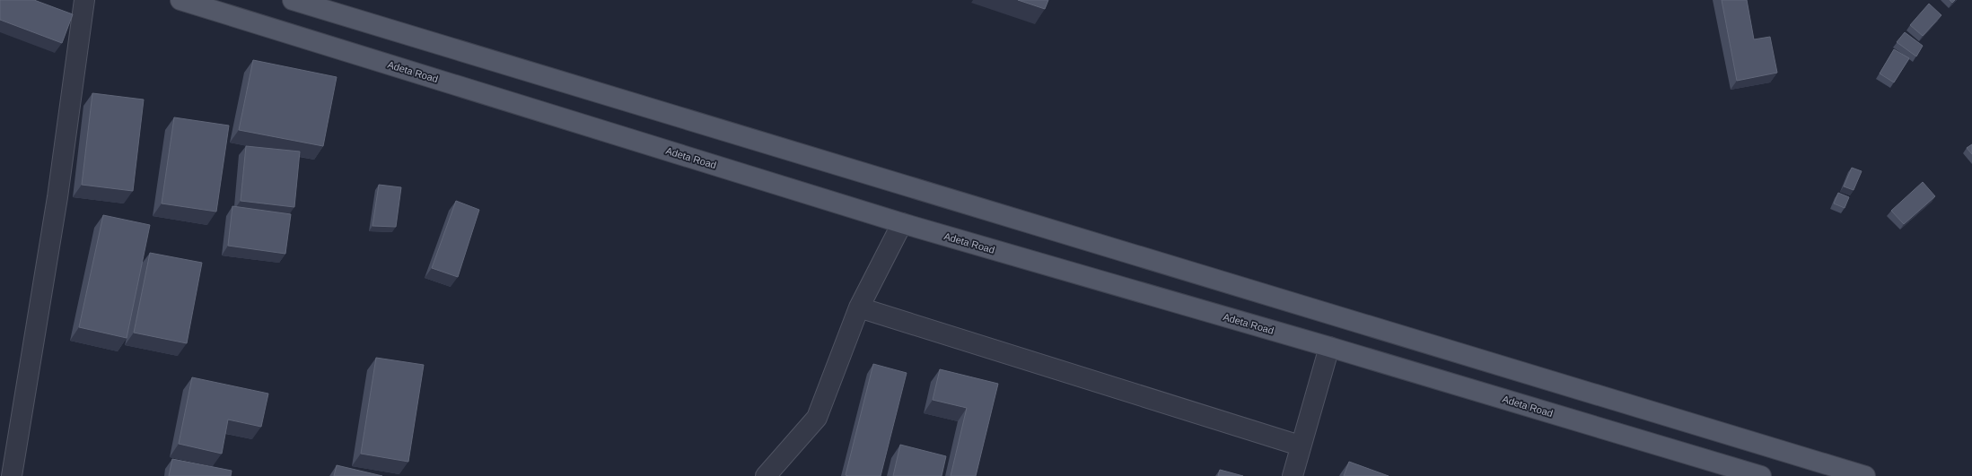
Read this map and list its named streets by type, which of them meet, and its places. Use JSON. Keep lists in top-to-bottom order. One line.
{"streets":{"main road":["Adeta Road"]}}
